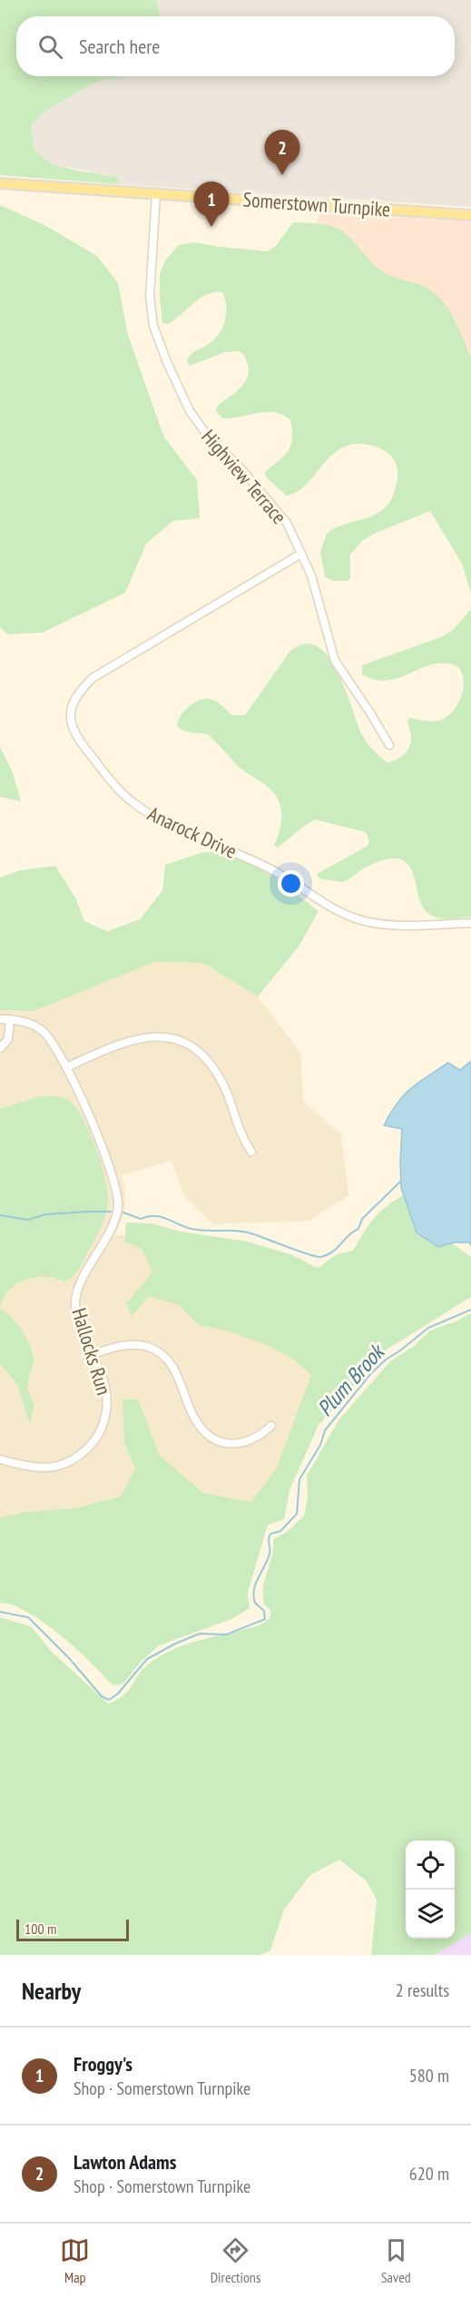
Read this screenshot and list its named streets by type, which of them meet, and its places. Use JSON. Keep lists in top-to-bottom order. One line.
{"streets":{"main road":["Somerstown Turnpike"],"street":["Highview Terrace","Anarock Drive","Hallocks Run"]},"crossings":[["Somerstown Turnpike","Highview Terrace"],["Highview Terrace","Anarock Drive"]],"water":["Plum Brook"],"scale_bar":"100 m","page":{"search":"Search here","pins":["2","1"],"scale":"100 m","heading":["Nearby","2 results"],"list":[{"mark":"1","name":"Froggy's","note":"Shop · Somerstown Turnpike","value":"580 m"},{"mark":"2","name":"Lawton Adams","note":"Shop · Somerstown Turnpike","value":"620 m"}],"nav":["Map","Directions","Saved"]}}
